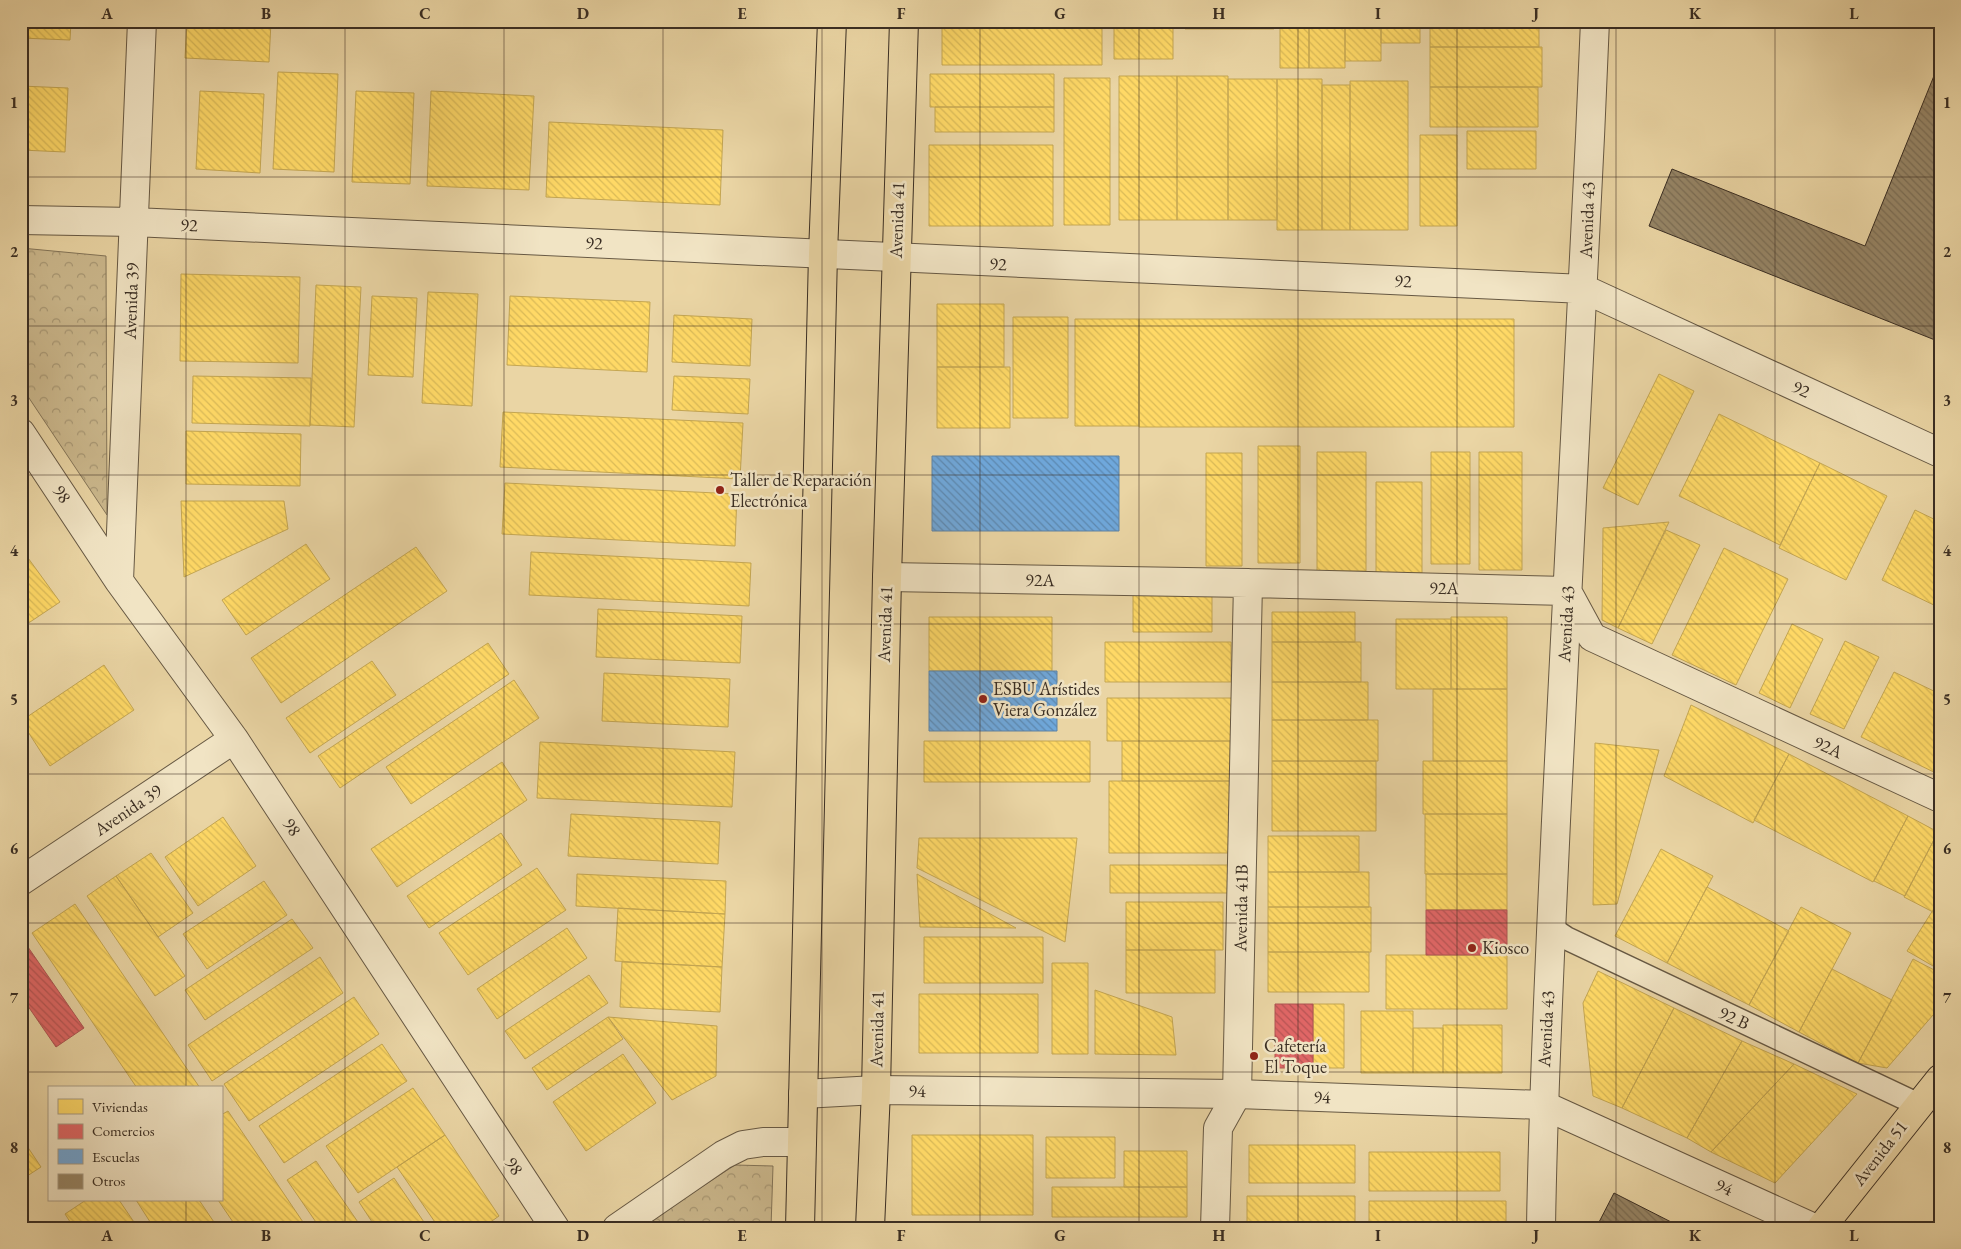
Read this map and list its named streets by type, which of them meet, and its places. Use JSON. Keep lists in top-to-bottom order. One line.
{"streets":{"main road":["Avenida 41","Avenida 51"],"street":["Avenida 43","92","Avenida 39","98","92A","Avenida 41B","94"],"lane":["92 B"]},"crossings":[["Avenida 41","92"],["Avenida 41","92A"],["Avenida 41","94"],["Avenida 43","92"],["Avenida 43","92A"],["Avenida 43","92 B"],["Avenida 43","94"],["92","Avenida 39"],["Avenida 39","98"],["92A","Avenida 41B"],["Avenida 41B","94"],["92 B","Avenida 51"]],"places":["Taller de Reparación Electrónica","ESBU Arístides Viera González","Kiosco","Cafetería El Toque"],"legend":["Viviendas","Comercios","Escuelas","Otros"],"grid":{"columns":["A","B","C","D","E","F","G","H","I","J","K","L"],"rows":["1","2","3","4","5","6","7","8"]}}
